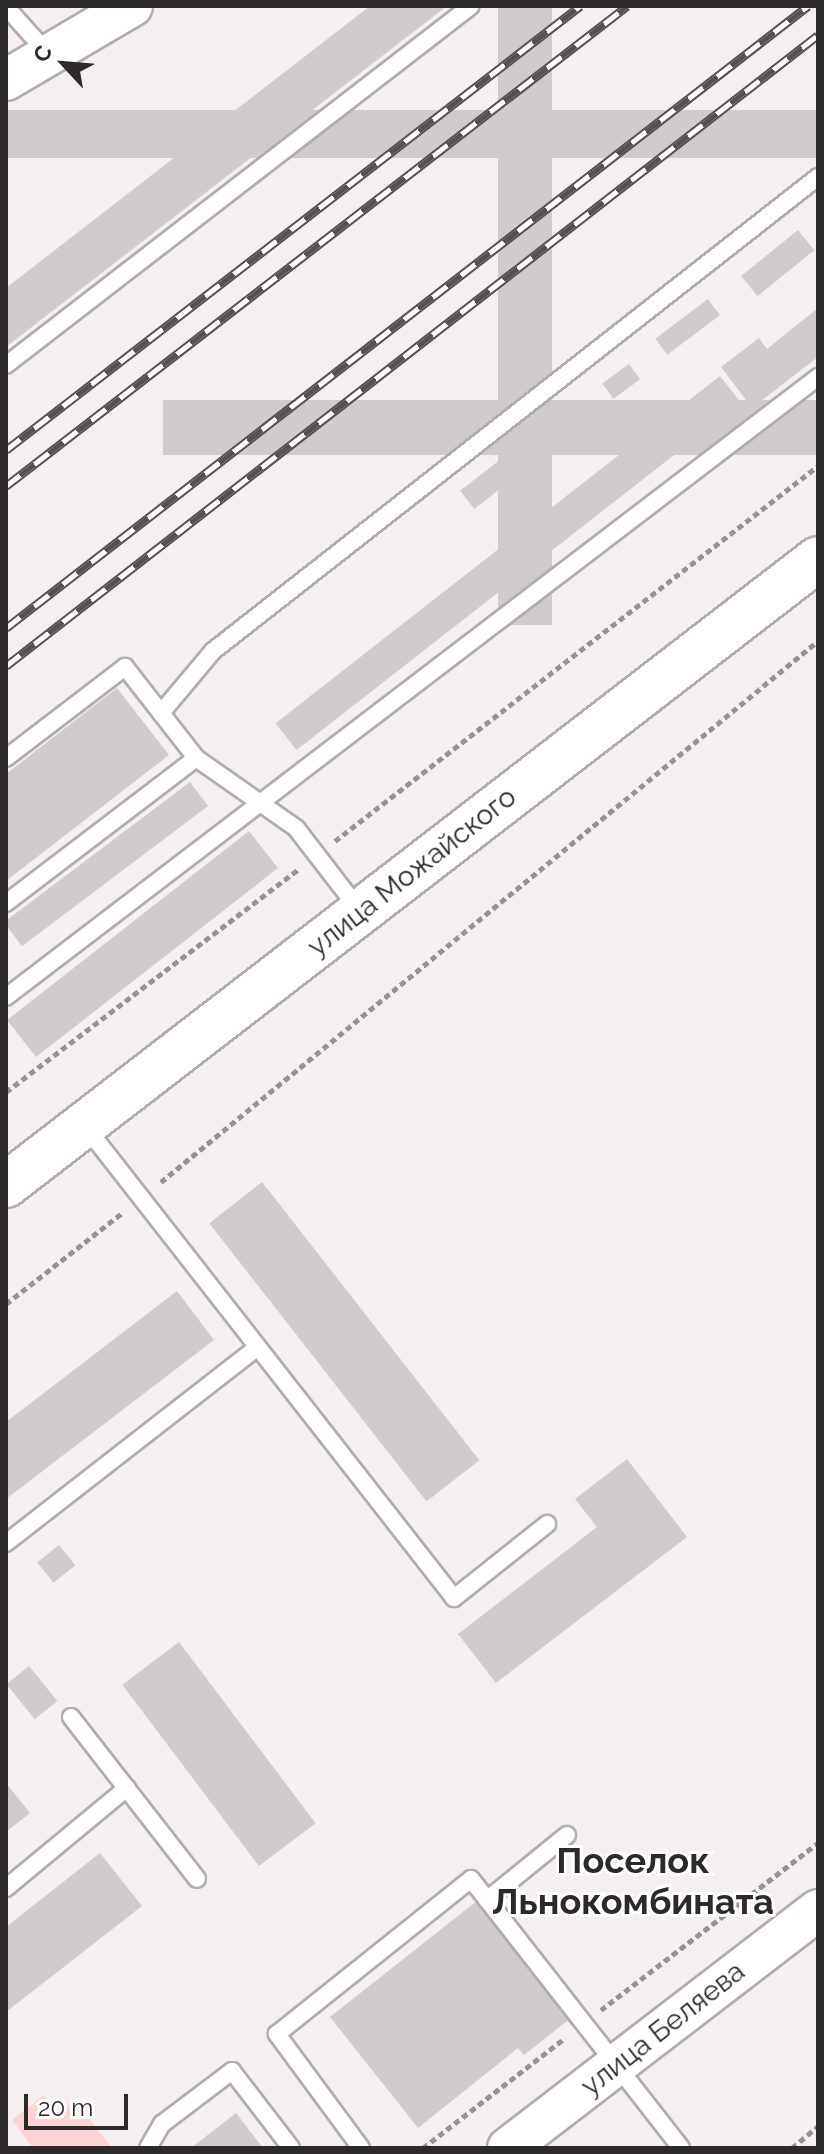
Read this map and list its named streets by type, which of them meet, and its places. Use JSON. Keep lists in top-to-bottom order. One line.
{"streets":{"main road":["улица Можайского"],"street":["улица Беляева"]},"districts":["Поселок Льнокомбината"],"scale_bar":"20 m","north":"top left"}
